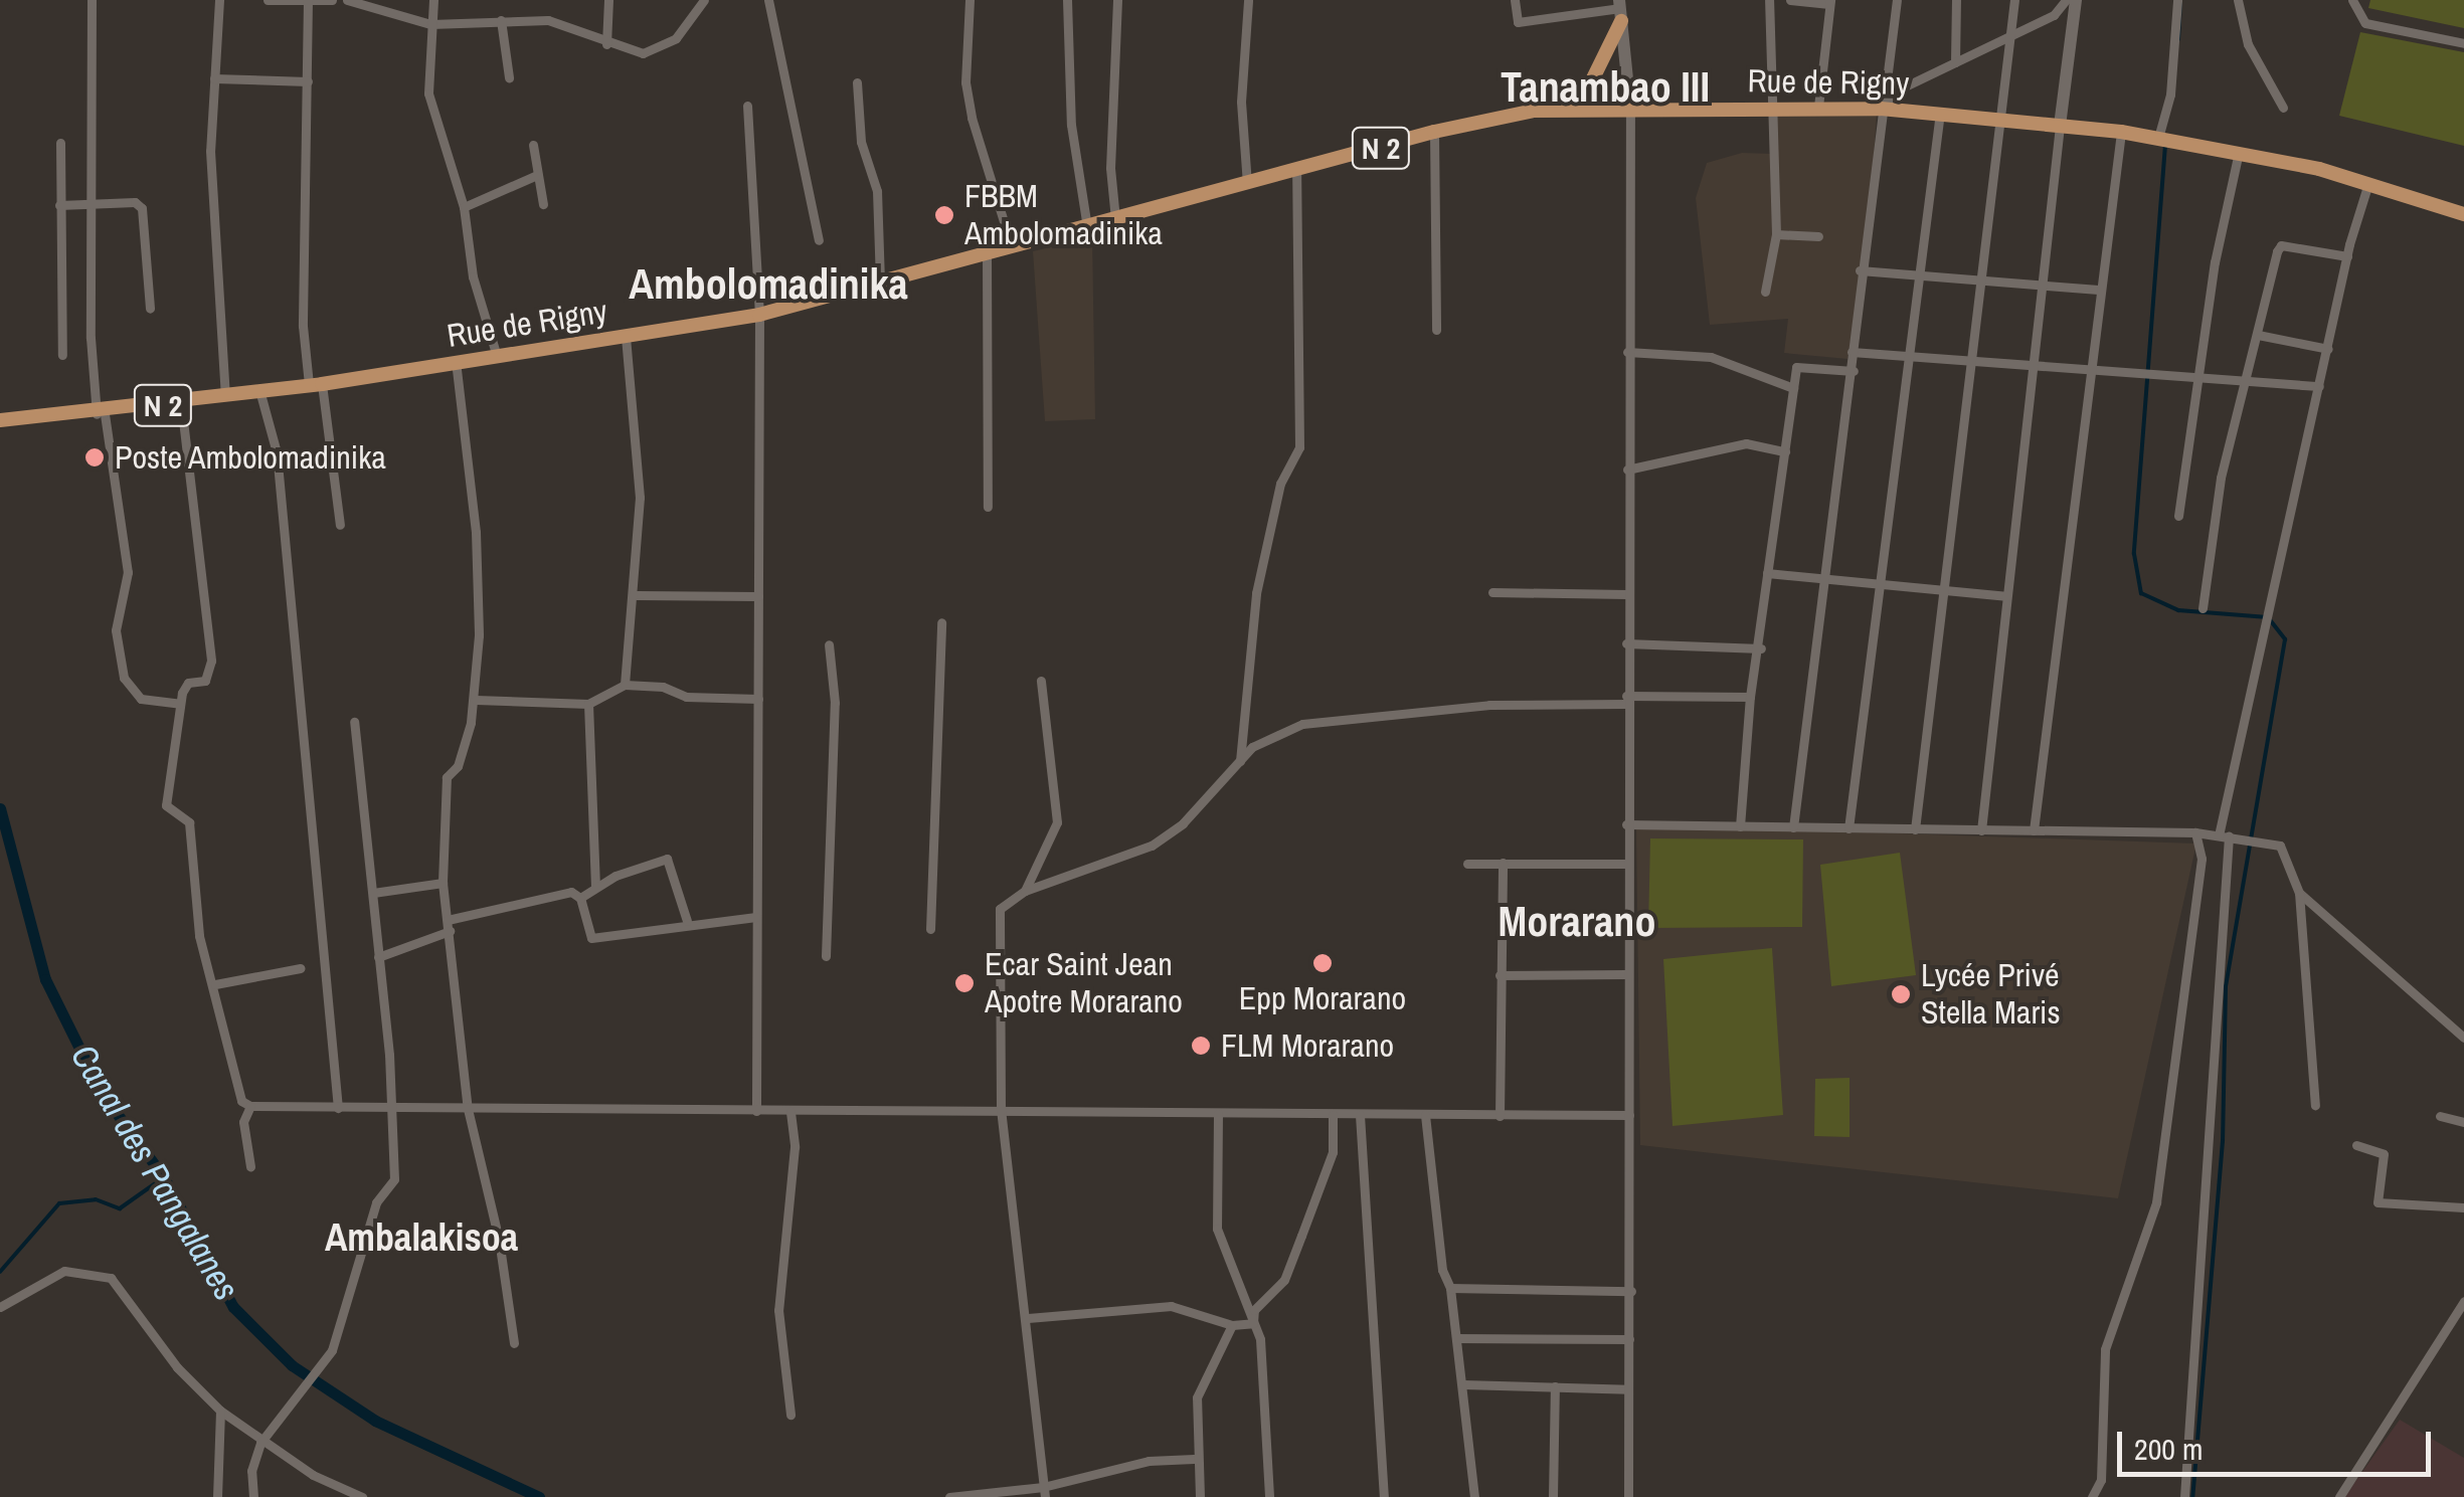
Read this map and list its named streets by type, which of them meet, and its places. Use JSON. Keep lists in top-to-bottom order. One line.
{"streets":{"main road":["Rue de Rigny","N 2"]},"crossings":[["Rue de Rigny","N 2"]],"districts":["Tanambao III","Ambolomadinika","Morarano","Ambalakisoa"],"water":["Canal des Pangalanes"],"places":["FBBM Ambolomadinika","Poste Ambolomadinika","Epp Morarano","Ecar Saint Jean Apotre Morarano","Lycée Privé Stella Maris","FLM Morarano"],"scale_bar":"200 m"}
